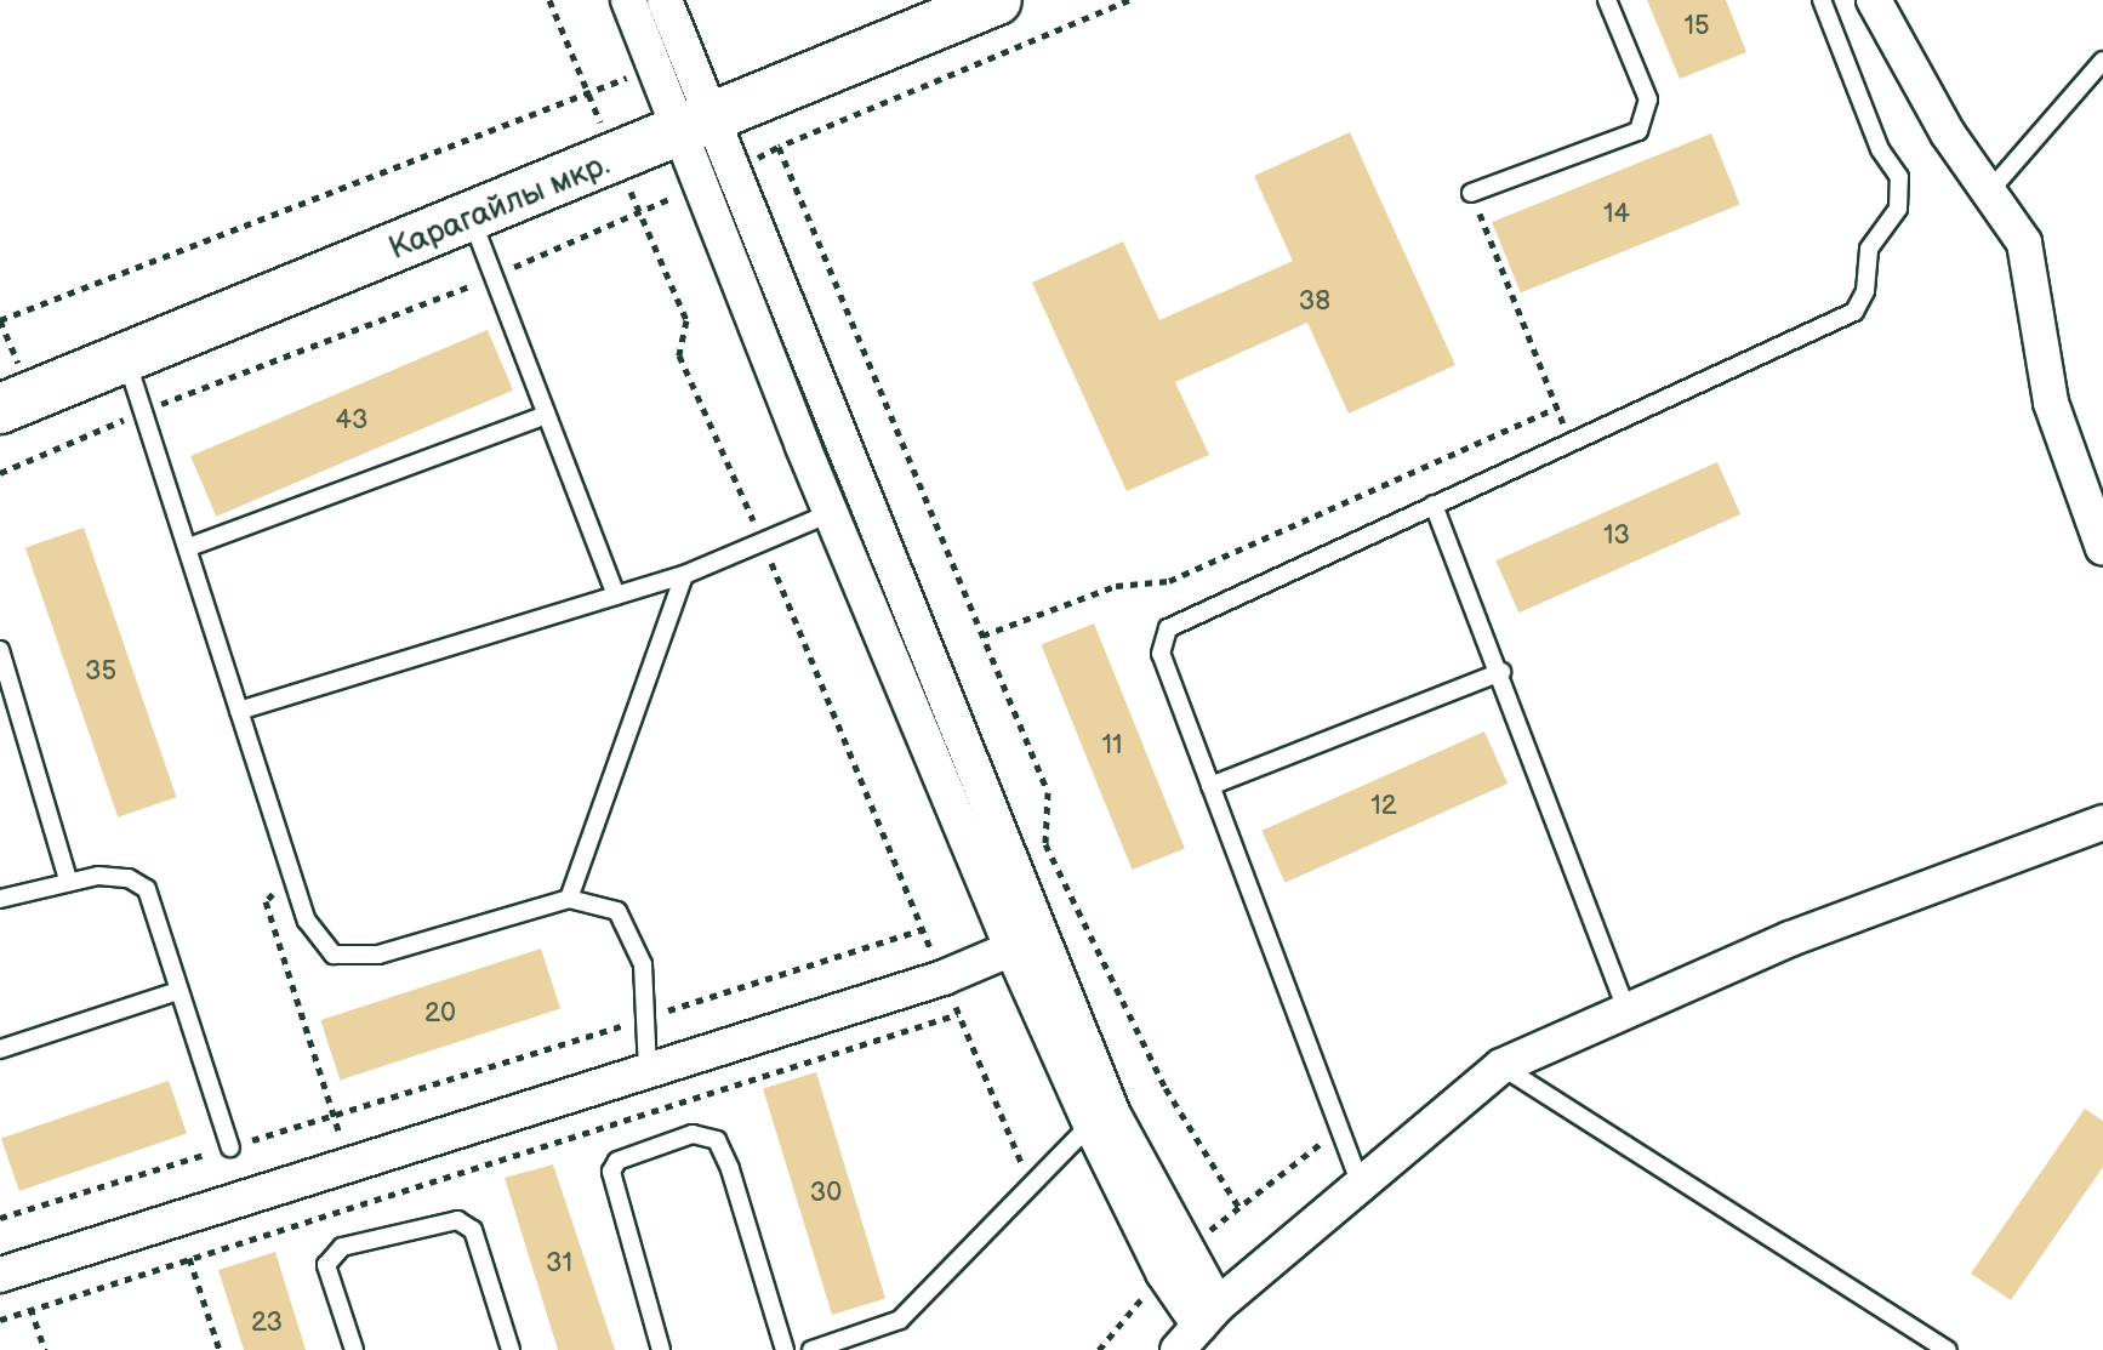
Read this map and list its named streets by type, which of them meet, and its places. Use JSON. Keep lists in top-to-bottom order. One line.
{"streets":{"street":["Карагайлы мкр."]},"house_numbers":["15","14","38","43","13","35","11","12","20","30","31","23"]}
